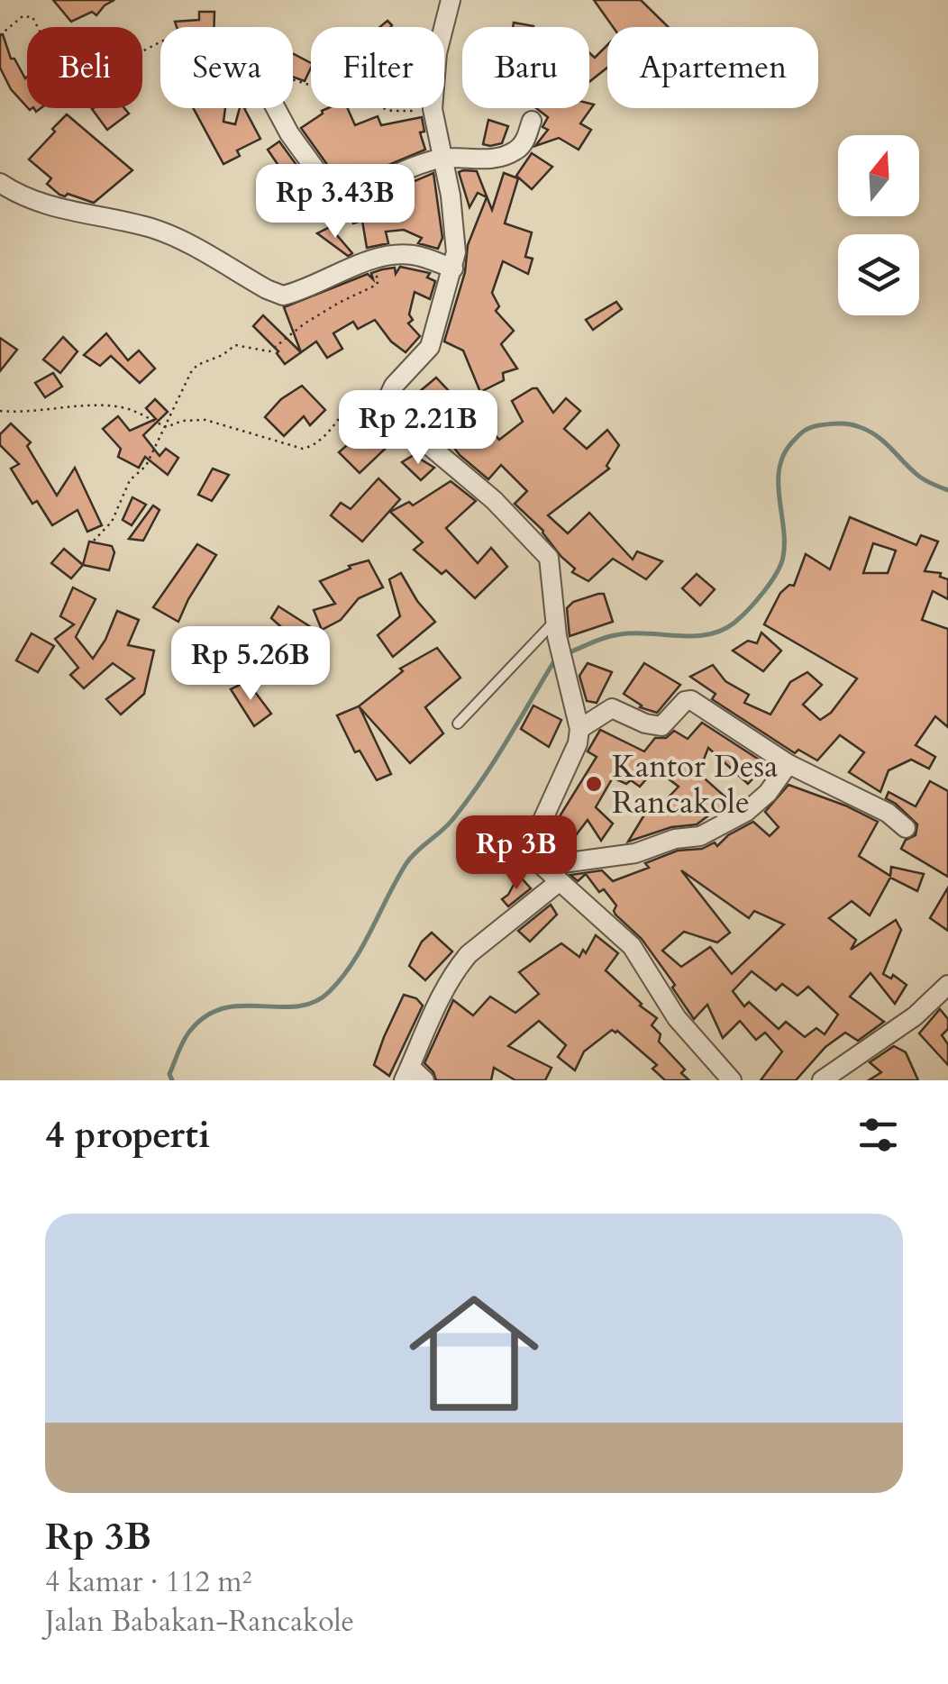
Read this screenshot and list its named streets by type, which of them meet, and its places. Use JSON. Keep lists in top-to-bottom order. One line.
{"places":["Kantor Desa Rancakole"],"north":"top","page":{"chip":["Beli","Sewa","Filter","Baru","Apartemen"],"price":["Rp 3.43B","Rp 2.21B","Rp 5.26B","Rp 3B"],"heading":"4 properti","list":[{"name":"Rp 3B","note":"4 kamar · 112 m² · Jalan Babakan-Rancakole"}]}}
